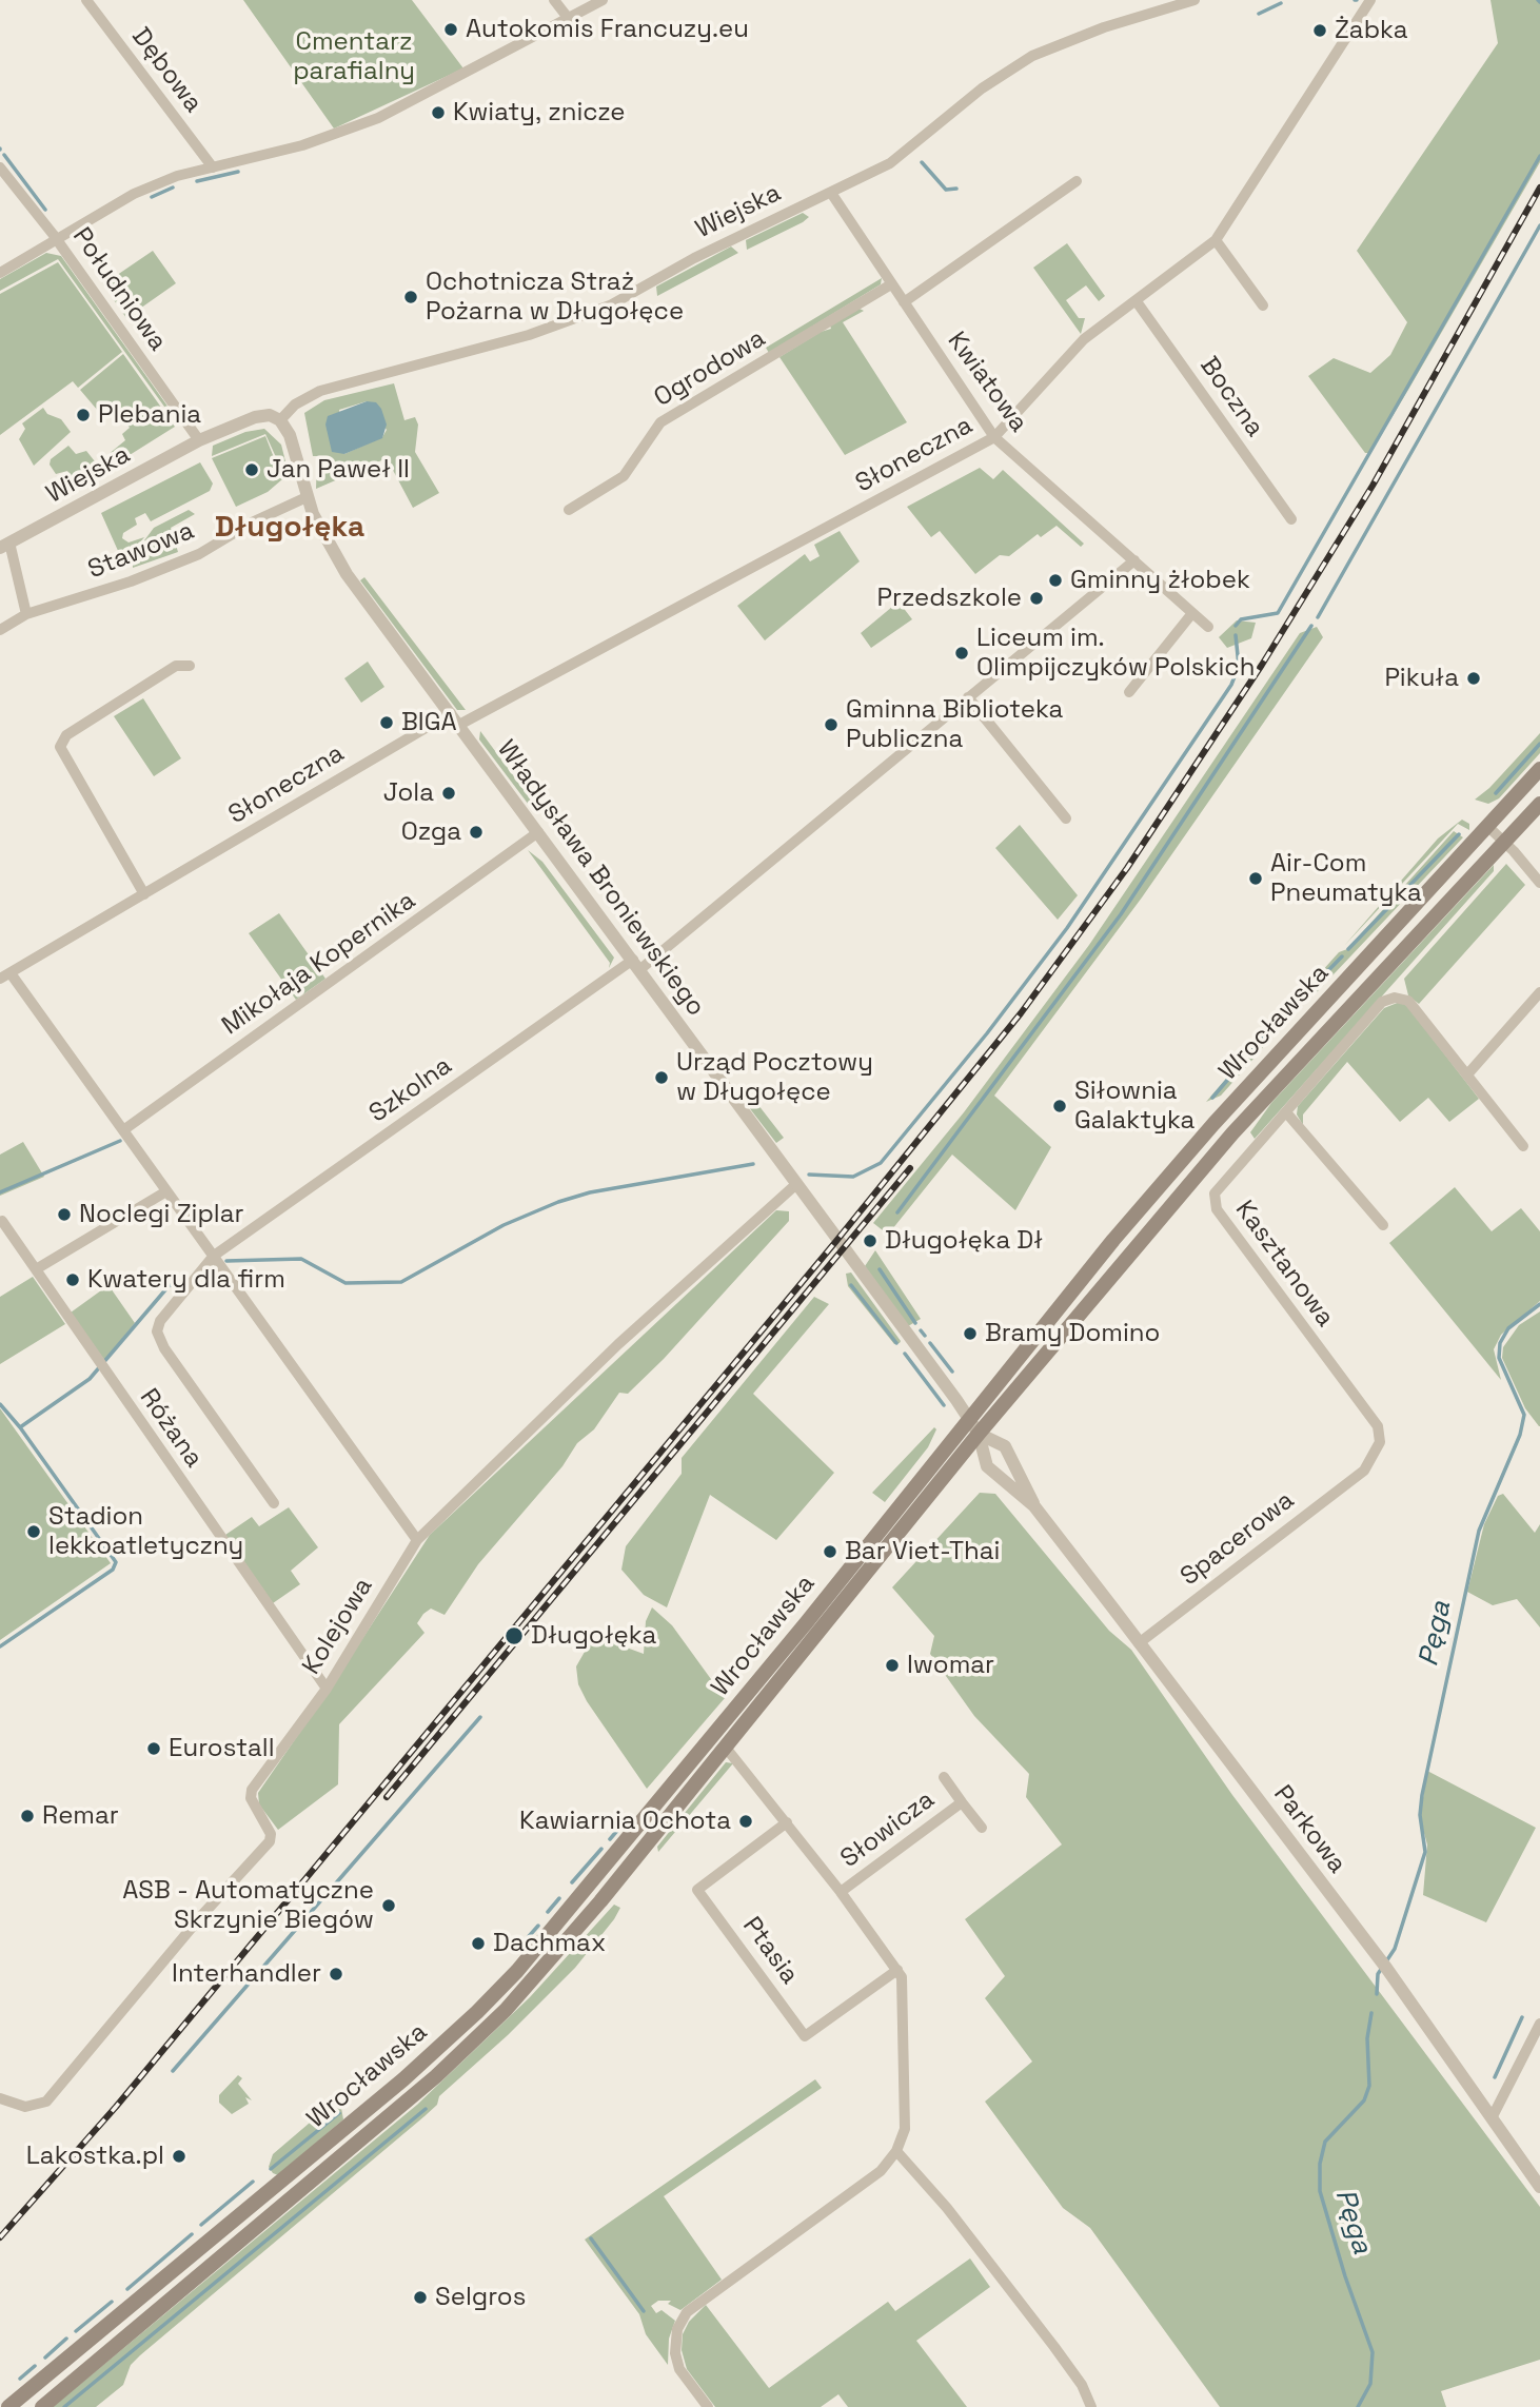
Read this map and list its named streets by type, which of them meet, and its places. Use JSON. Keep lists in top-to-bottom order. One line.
{"streets":{"main road":["Wrocławska"],"street":["Dębowa","Wiejska","Południowa","Ogrodowa","Kwiatowa","Boczna","Słoneczna","Stawowa","Władysława Broniewskiego","Mikołaja Kopernika","Szkolna","Kasztanowa","Różana","Spacerowa","Kolejowa","Słowicza","Parkowa","Ptasia"]},"crossings":[["Wiejska","Południowa"],["Wiejska","Kwiatowa"],["Wiejska","Władysława Broniewskiego"],["Ogrodowa","Kwiatowa"],["Kwiatowa","Słoneczna"],["Kwiatowa","Szkolna"],["Boczna","Słoneczna"],["Słoneczna","Władysława Broniewskiego"],["Stawowa","Władysława Broniewskiego"],["Władysława Broniewskiego","Mikołaja Kopernika"],["Władysława Broniewskiego","Wrocławska"],["Władysława Broniewskiego","Szkolna"],["Władysława Broniewskiego","Kolejowa"],["Władysława Broniewskiego","Parkowa"],["Wrocławska","Parkowa"],["Kasztanowa","Spacerowa"],["Różana","Kolejowa"],["Spacerowa","Parkowa"]],"districts":["Długołęka"],"water":["Pęga"],"parks":["Cmentarz parafialny"],"places":["Autokomis Francuzy.eu","Żabka","Kwiaty, znicze","Ochotnicza Straż Pożarna w Długołęce","Plebania","Jan Paweł II","Gminny żłobek","Przedszkole","Liceum im. Olimpijczyków Polskich","Pikuła","BIGA","Gminna Biblioteka Publiczna","Jola","Ozga","Air-Com Pneumatyka","Urząd Pocztowy w Długołęce","Siłownia Galaktyka","Noclegi Ziplar","Długołęka Dł","Kwatery dla firm","Bramy Domino","Stadion lekkoatletyczny","Bar Viet-Thai","Długołęka","Iwomar","Eurostall","Remar","Kawiarnia Ochota","ASB - Automatyczne Skrzynie Biegów","Dachmax","Interhandler","Lakostka.pl","Selgros"]}
